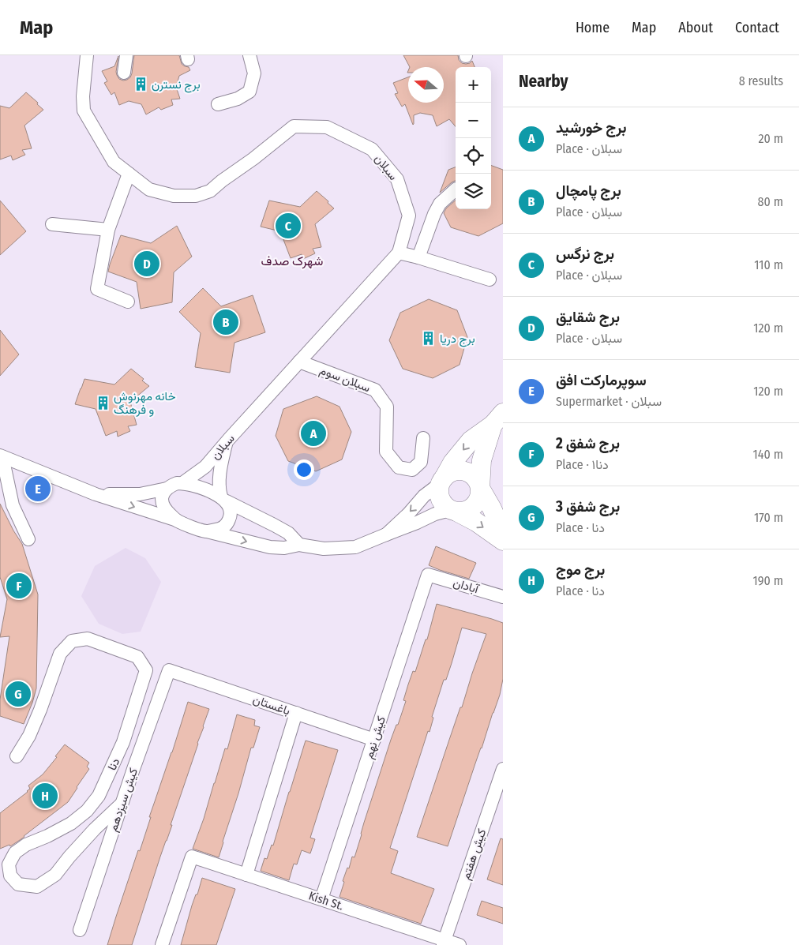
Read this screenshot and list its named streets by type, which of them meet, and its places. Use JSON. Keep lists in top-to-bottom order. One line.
{"streets":{"street":["سبلان","سبلان سوم","آبادان","باغستان","کیش نهم","دنا","کیش سیزدهم","کیش هفتم","Kish St."]},"crossings":[["سبلان","سبلان سوم"],["آبادان","کیش نهم"],["باغستان","کیش نهم"],["باغستان","کیش سیزدهم"],["کیش نهم","Kish St."],["دنا","کیش سیزدهم"],["کیش هفتم","Kish St."]],"districts":["شهرک صدف"],"places":{"building":["برج نسترن","برج دریا","خانه مهرنوش و فرهنگ"]},"north":"left","page":{"header":"Map","nav":["Home","Map","About","Contact"],"heading":["Nearby","8 results"],"map_buttons":["+","−"],"list":[{"mark":"A","name":"برج خورشید","note":"Place · سبلان","value":"20 m"},{"mark":"B","name":"برج پامچال","note":"Place · سبلان","value":"80 m"},{"mark":"C","name":"برج نرگس","note":"Place · سبلان","value":"110 m"},{"mark":"D","name":"برج شقایق","note":"Place · سبلان","value":"120 m"},{"mark":"E","name":"سوپرمارکت افق","note":"Supermarket · سبلان","value":"120 m"},{"mark":"F","name":"برج شفق 2","note":"Place · دنا۱","value":"140 m"},{"mark":"G","name":"برج شفق 3","note":"Place · دنا","value":"170 m"},{"mark":"H","name":"برج موج","note":"Place · دنا","value":"190 m"}],"pins":["C","D","B","A","E","F","G","H"]}}
